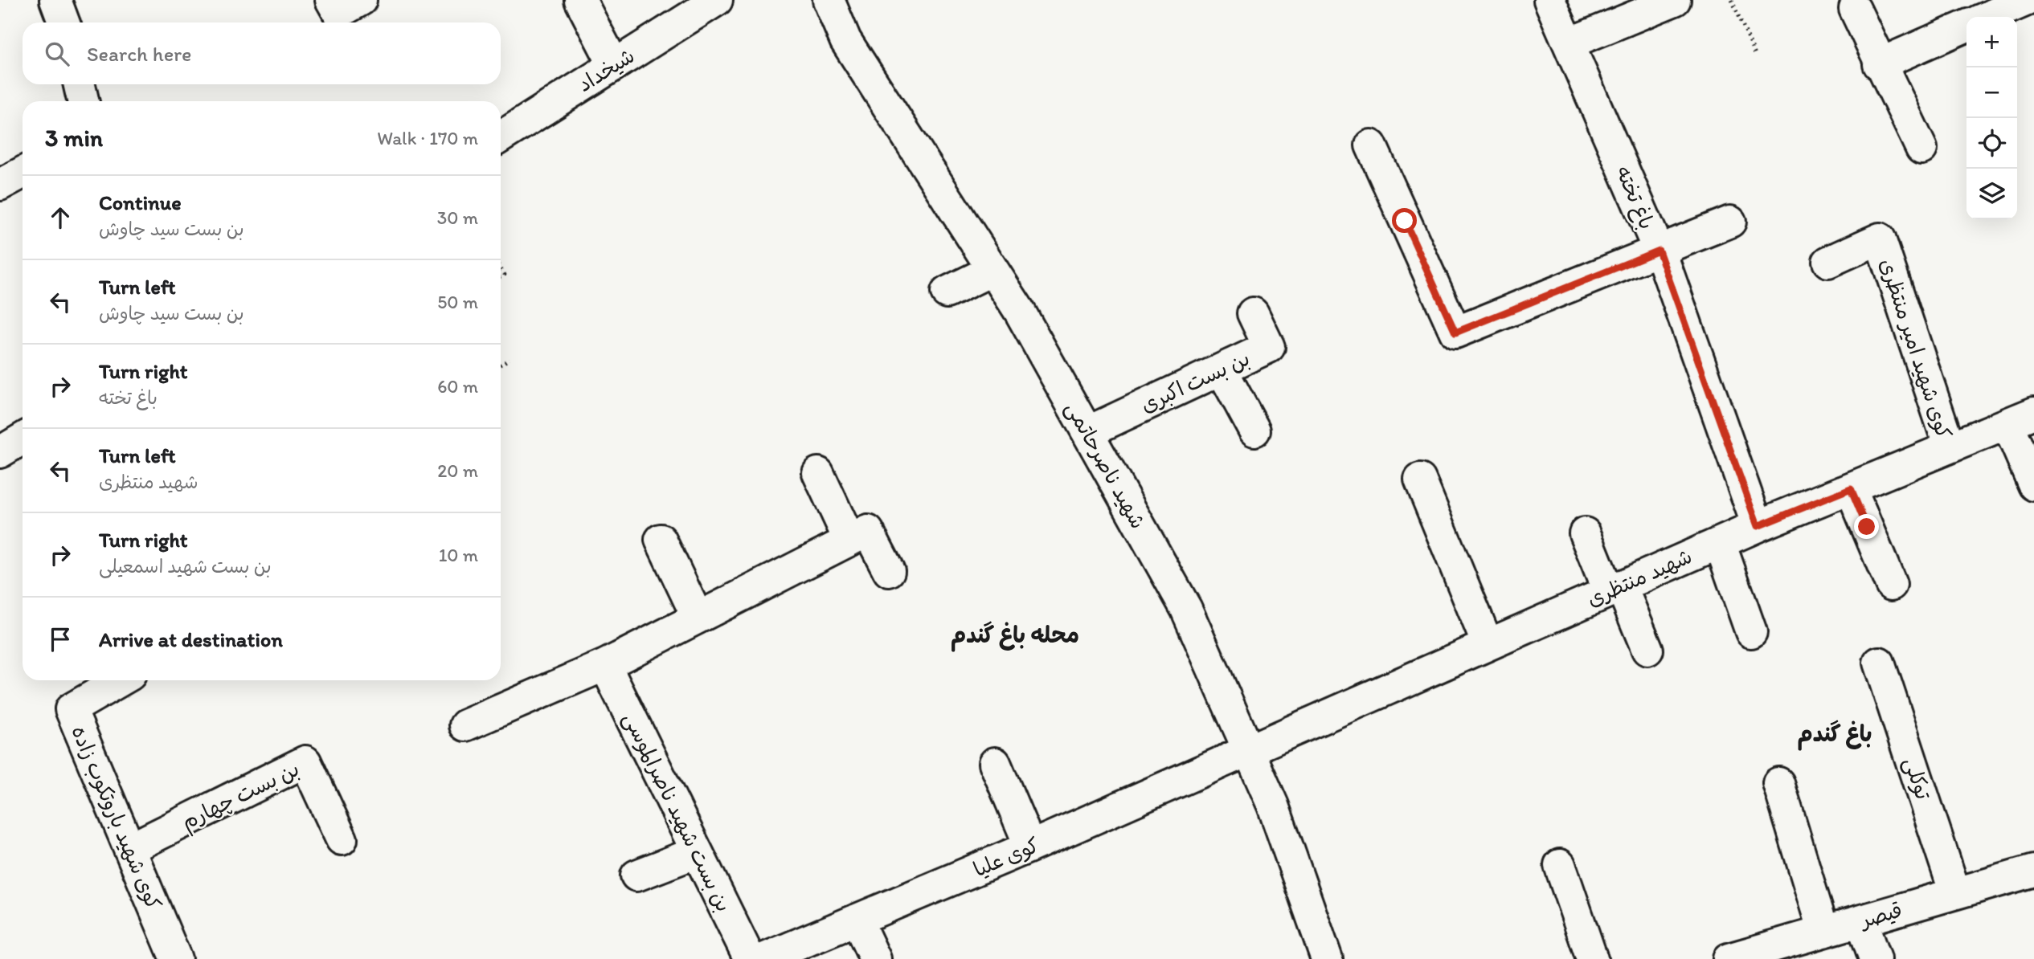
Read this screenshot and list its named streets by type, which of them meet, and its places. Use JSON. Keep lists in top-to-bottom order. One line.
{"streets":{"street":["شیخداد","باغ تخته","کوی شهید امیر منتظری","بن بست اکبری","شهید ناصرحاتمی","شهید منتظری","توکلی","بن بست چهارم","بن بست شهید ناصرالموسی","کوی شهید باروتکوب زاده","کوی علیا","قیصر"]},"crossings":[["باغ تخته","شهید منتظری"],["کوی شهید امیر منتظری","شهید منتظری"],["بن بست اکبری","شهید ناصرحاتمی"],["شهید ناصرحاتمی","شهید منتظری"],["شهید ناصرحاتمی","کوی علیا"],["شهید منتظری","کوی علیا"],["توکلی","قیصر"],["بن بست چهارم","کوی شهید باروتکوب زاده"]],"districts":["محله باغ گندم","باغ گندم"],"page":{"map_buttons":["+","−"],"search":"Search here","heading":["3 min","Walk · 170 m"],"list":[["Continue","بن بست سید چاوش","30 m"],["Turn left","بن بست سید چاوش","50 m"],["Turn right","باغ تخته","60 m"],["Turn left","شهید منتظری","20 m"],["Turn right","بن بست شهید اسمعیلی","10 m"],"Arrive at destination"]}}
